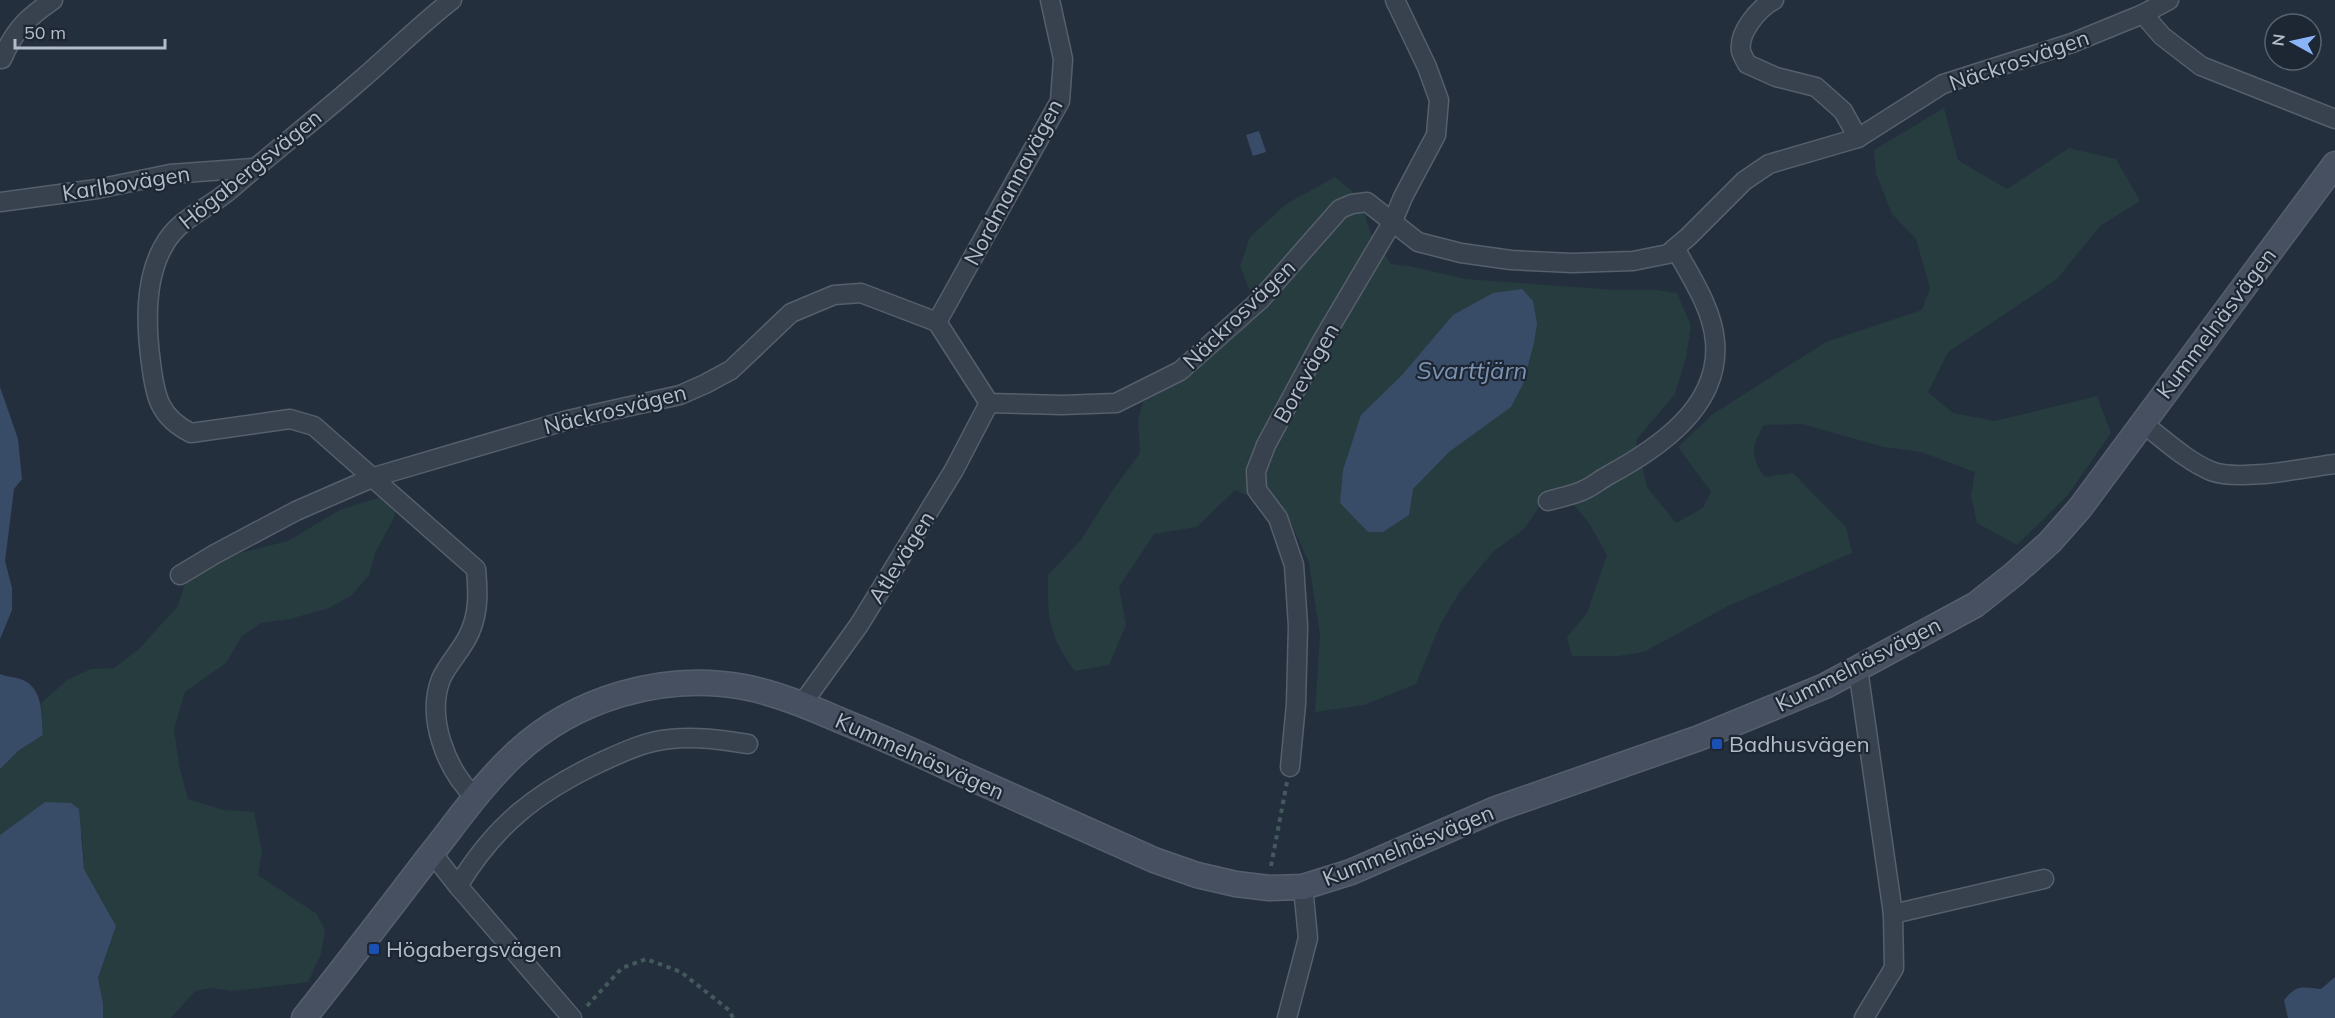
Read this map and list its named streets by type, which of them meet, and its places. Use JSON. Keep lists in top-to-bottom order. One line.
{"streets":{"street":["Näckrosvägen","Högabergsvägen","Nordmannavägen","Karlbovägen","Kummelnäsvägen","Borevägen","Atlevägen"]},"crossings":[["Näckrosvägen","Högabergsvägen"],["Näckrosvägen","Nordmannavägen"],["Näckrosvägen","Borevägen"],["Näckrosvägen","Atlevägen"],["Högabergsvägen","Karlbovägen"],["Högabergsvägen","Kummelnäsvägen"],["Kummelnäsvägen","Atlevägen"]],"water":["Svarttjärn"],"places":{"transit":["Badhusvägen","Högabergsvägen"]},"scale_bar":"50 m","north":"left"}
